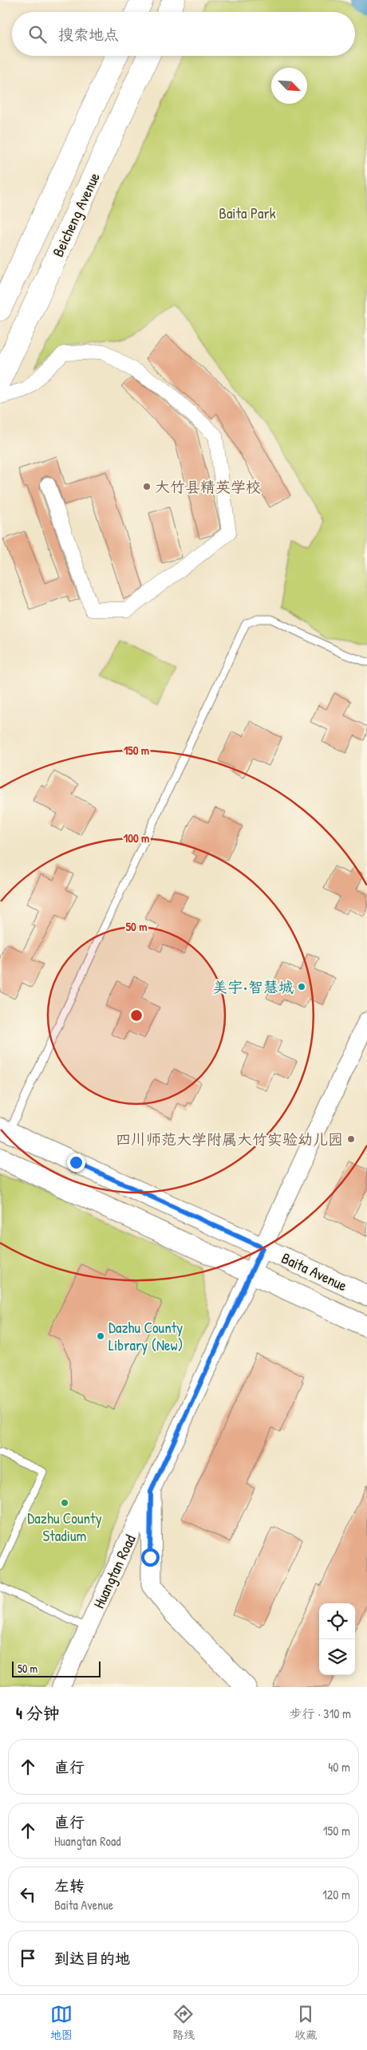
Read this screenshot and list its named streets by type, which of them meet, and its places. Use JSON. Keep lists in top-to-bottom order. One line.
{"streets":{"highway":["Beicheng Avenue"],"main road":["Baita Avenue"],"street":["Huangtan Road"]},"crossings":[["Baita Avenue","Huangtan Road"]],"parks":["Baita Park"],"places":["大竹县精英学校","美宇•智慧城","四川师范大学附属大竹实验幼儿园","Dazhu County Library (New)","Dazhu County Stadium"],"scale_bar":"50 m","north":"bottom right","page":{"search":"搜索地点","scale":"50 m","heading":["4 分钟","步行 · 310 m"],"list":[["直行","40 m"],["直行","Huangtan Road","150 m"],["左转","Baita Avenue","120 m"],"到达目的地"],"nav":["地图","路线","收藏"]},"rings":["150 m","100 m","50 m"]}
